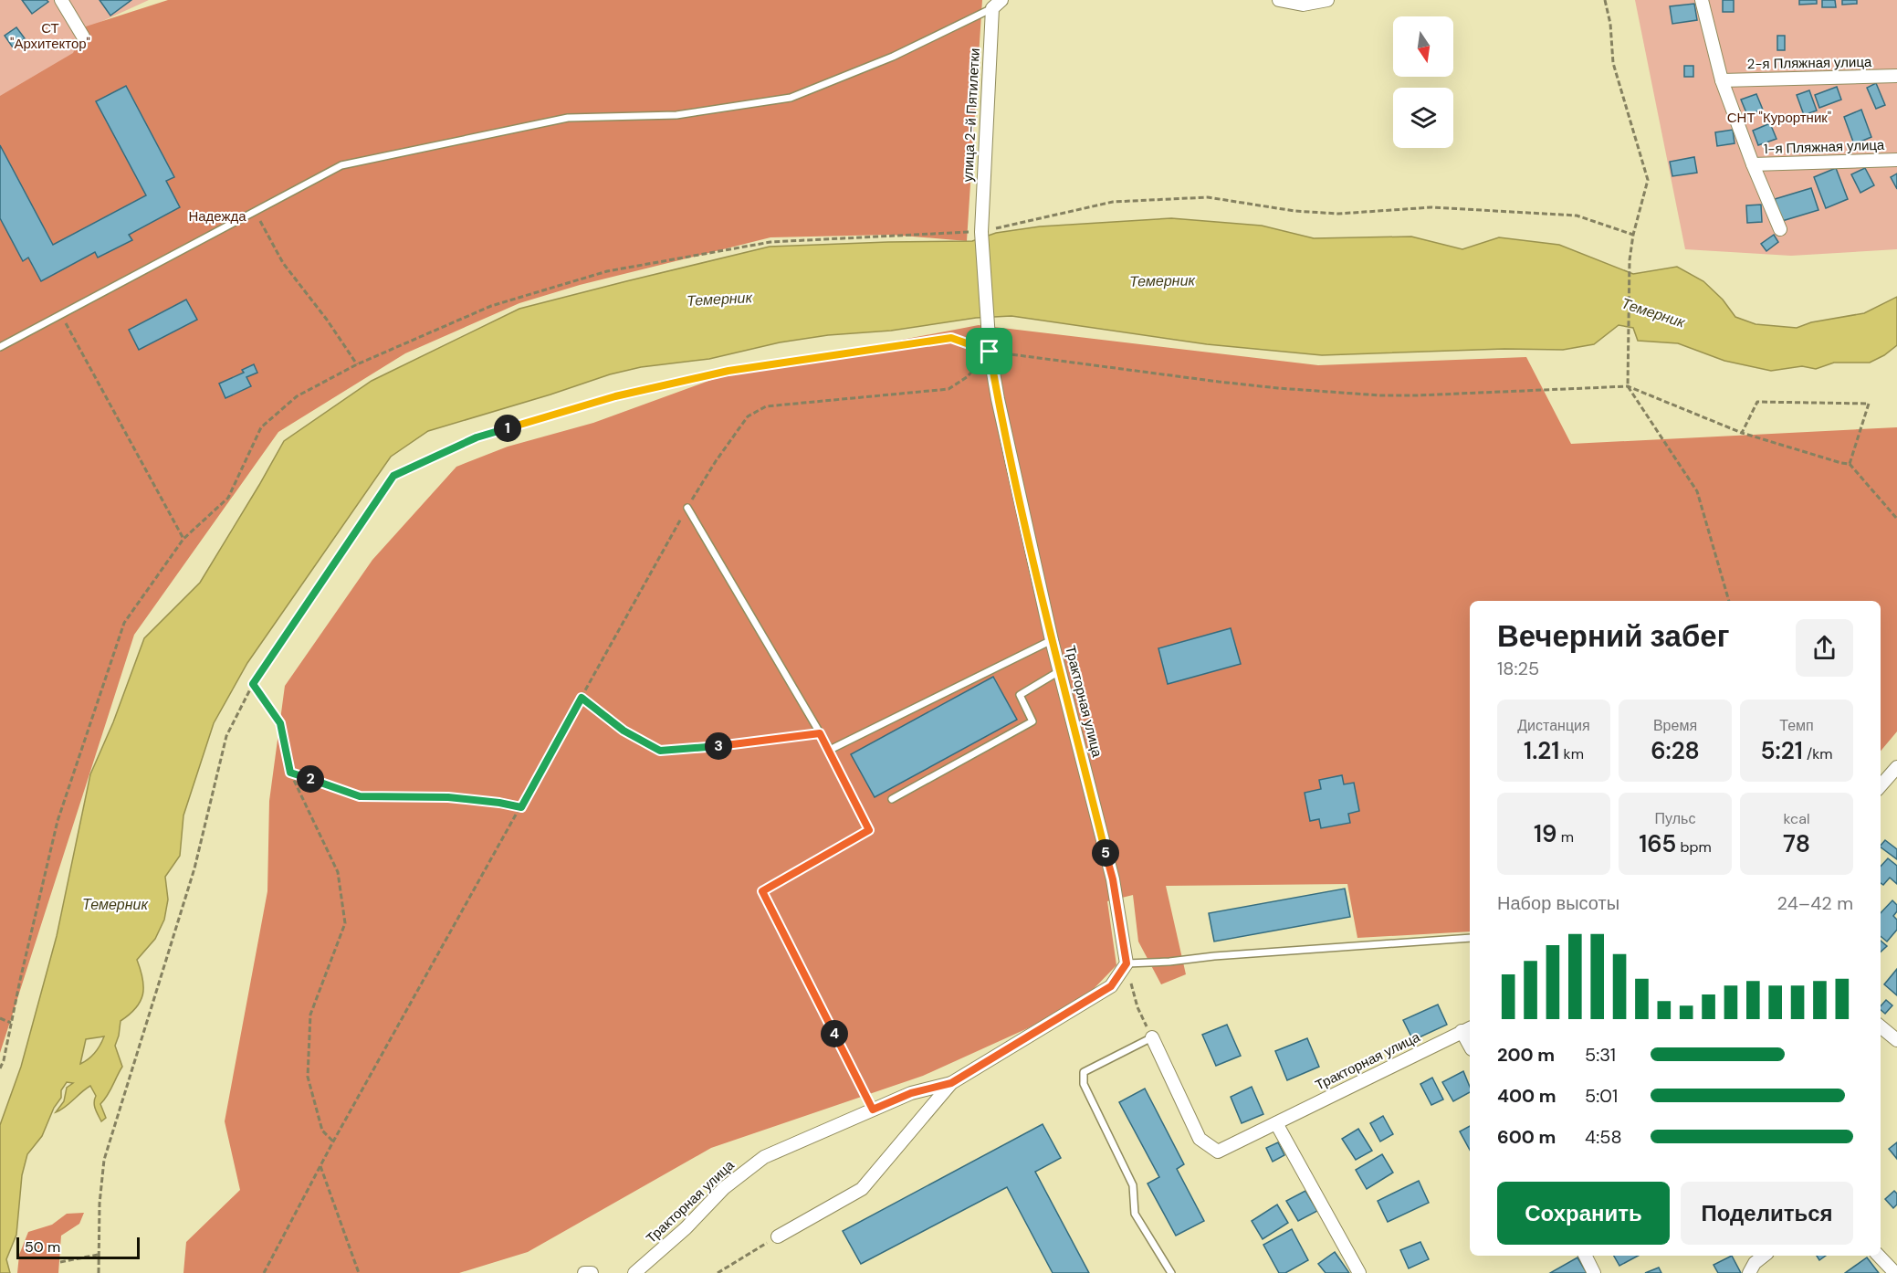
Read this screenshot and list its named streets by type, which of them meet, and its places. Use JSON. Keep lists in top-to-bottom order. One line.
{"streets":{"street":["2-я Пляжная улица","улица 2-й Пятилетки","1-я Пляжная улица","Тракторная улица"]},"crossings":[["улица 2-й Пятилетки","Тракторная улица"]],"water":["Темерник"],"parks":["СТ \"Архитектор\"","СНТ \"Курортник\"","Надежда"],"scale_bar":"50 m","north":"bottom","page":{"pins":["1","3","2","5","4"],"heading":["Вечерний забег","18:25"],"stats":[["Дистанция","1.21 km"],["Время","6:28"],["Темп","5:21 /km"],["19 m"],["Пульс","165 bpm"],["kcal","78"]],"chart":["Набор высоты","24–42 m"],"list":[{"name":"200 m","note":"5:31"},{"name":"400 m","note":"5:01"},{"name":"600 m","note":"4:58"}],"buttons":["Сохранить","Поделиться"],"scale":"50 m"}}
